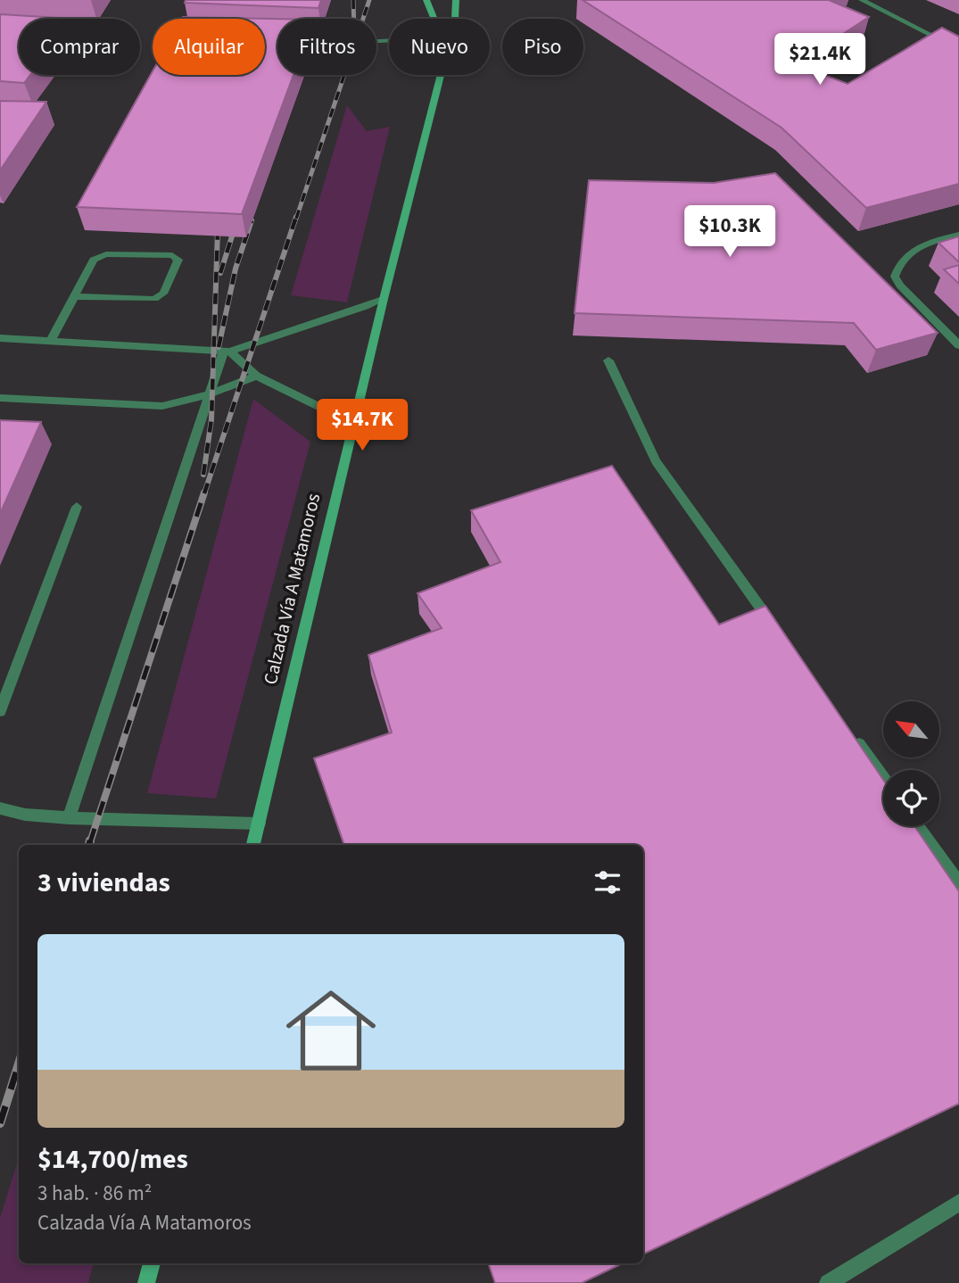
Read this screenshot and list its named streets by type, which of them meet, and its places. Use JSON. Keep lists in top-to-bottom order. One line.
{"streets":{"street":["Calzada Vía A Matamoros"]},"north":"top left","page":{"chip":["Comprar","Alquilar","Filtros","Nuevo","Piso"],"price":["$21.4K","$10.3K","$14.7K"],"heading":"3 viviendas","list":[{"name":"$14,700/mes","note":"3 hab. · 86 m² · Calzada Vía A Matamoros"}]}}
